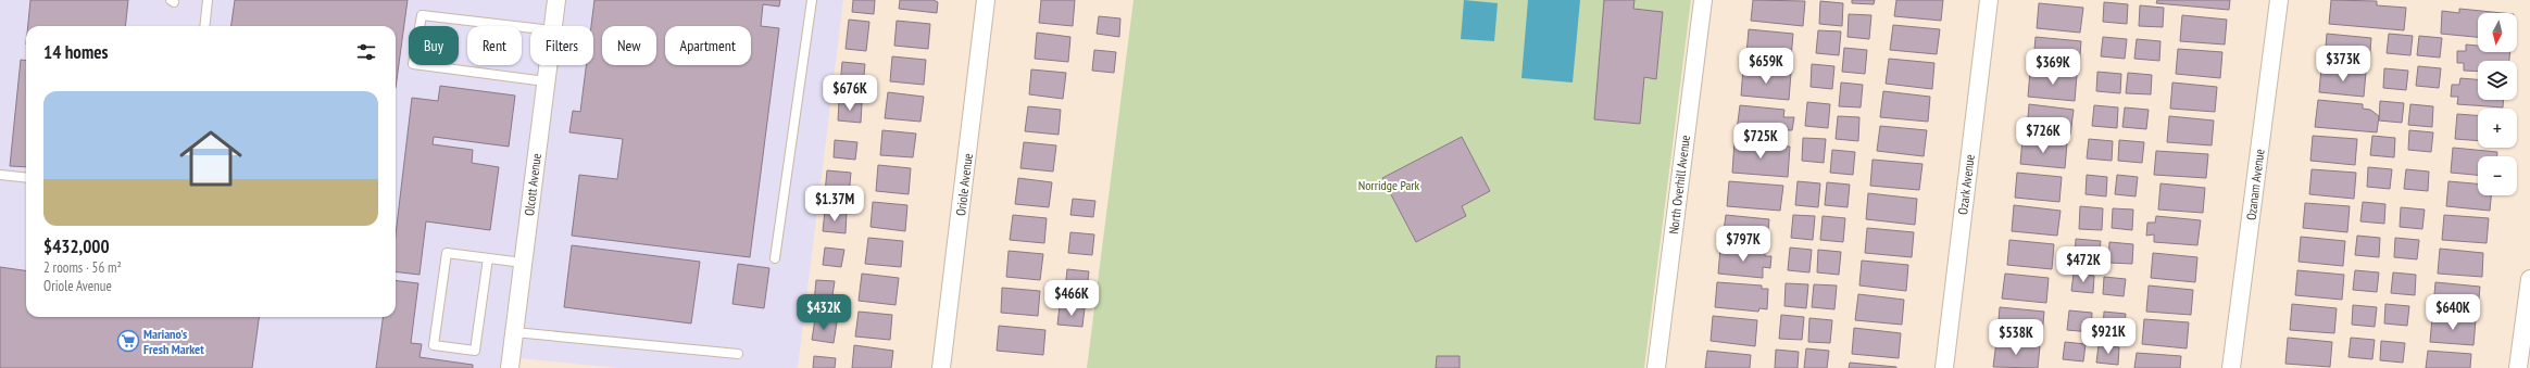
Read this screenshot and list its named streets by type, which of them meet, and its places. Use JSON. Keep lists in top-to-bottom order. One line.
{"streets":{"street":["Olcott Avenue","Oriole Avenue","North Overhill Avenue","Ozark Avenue","Ozanam Avenue"]},"parks":["Norridge Park"],"places":{"supermarket":["Mariano's Fresh Market"]},"north":"bottom","page":{"map_buttons":["+","−"],"chip":["Buy","Rent","Filters","New","Apartment"],"heading":"14 homes","price":["$373K","$659K","$369K","$676K","$726K","$725K","$1.37M","$797K","$472K","$466K","$432K","$640K","$921K","$538K"],"list":[{"name":"$432,000","note":"2 rooms · 56 m² · Oriole Avenue"}]}}
